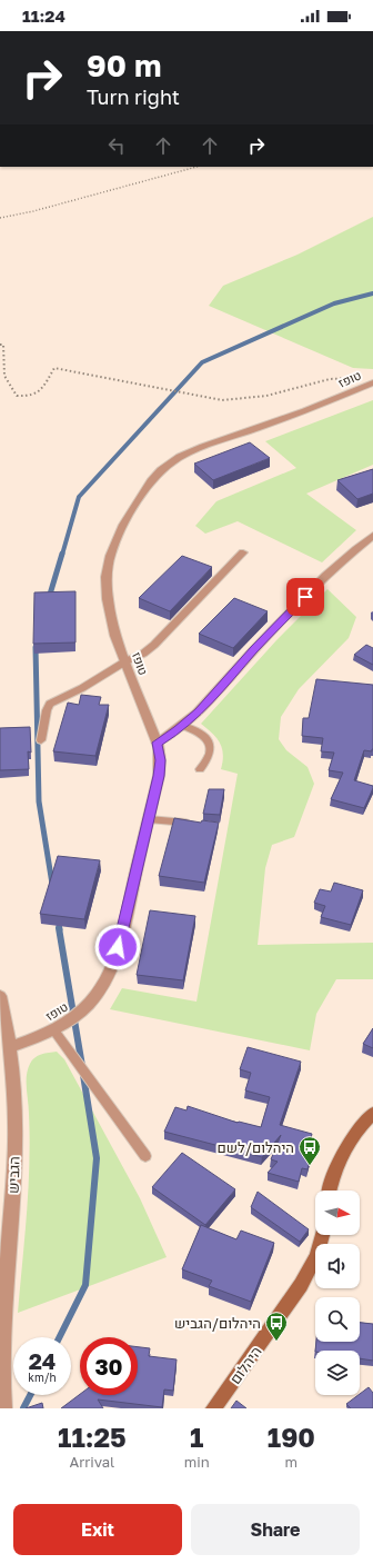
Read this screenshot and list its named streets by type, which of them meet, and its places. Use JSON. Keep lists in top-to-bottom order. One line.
{"streets":{"street":["טופז","הגביש","היהלום"]},"crossings":[["טופז","הגביש"]],"places":{"bus stop":["היהלום/לשם","היהלום/הגביש"]},"north":"right","page":{"status":"11:24","turn":["90 m","Turn right"],"speed":"24 km/h","limit":"30","eta":["11:25","Arrival","1","min","190","m"],"buttons":["Exit","Share"]}}
